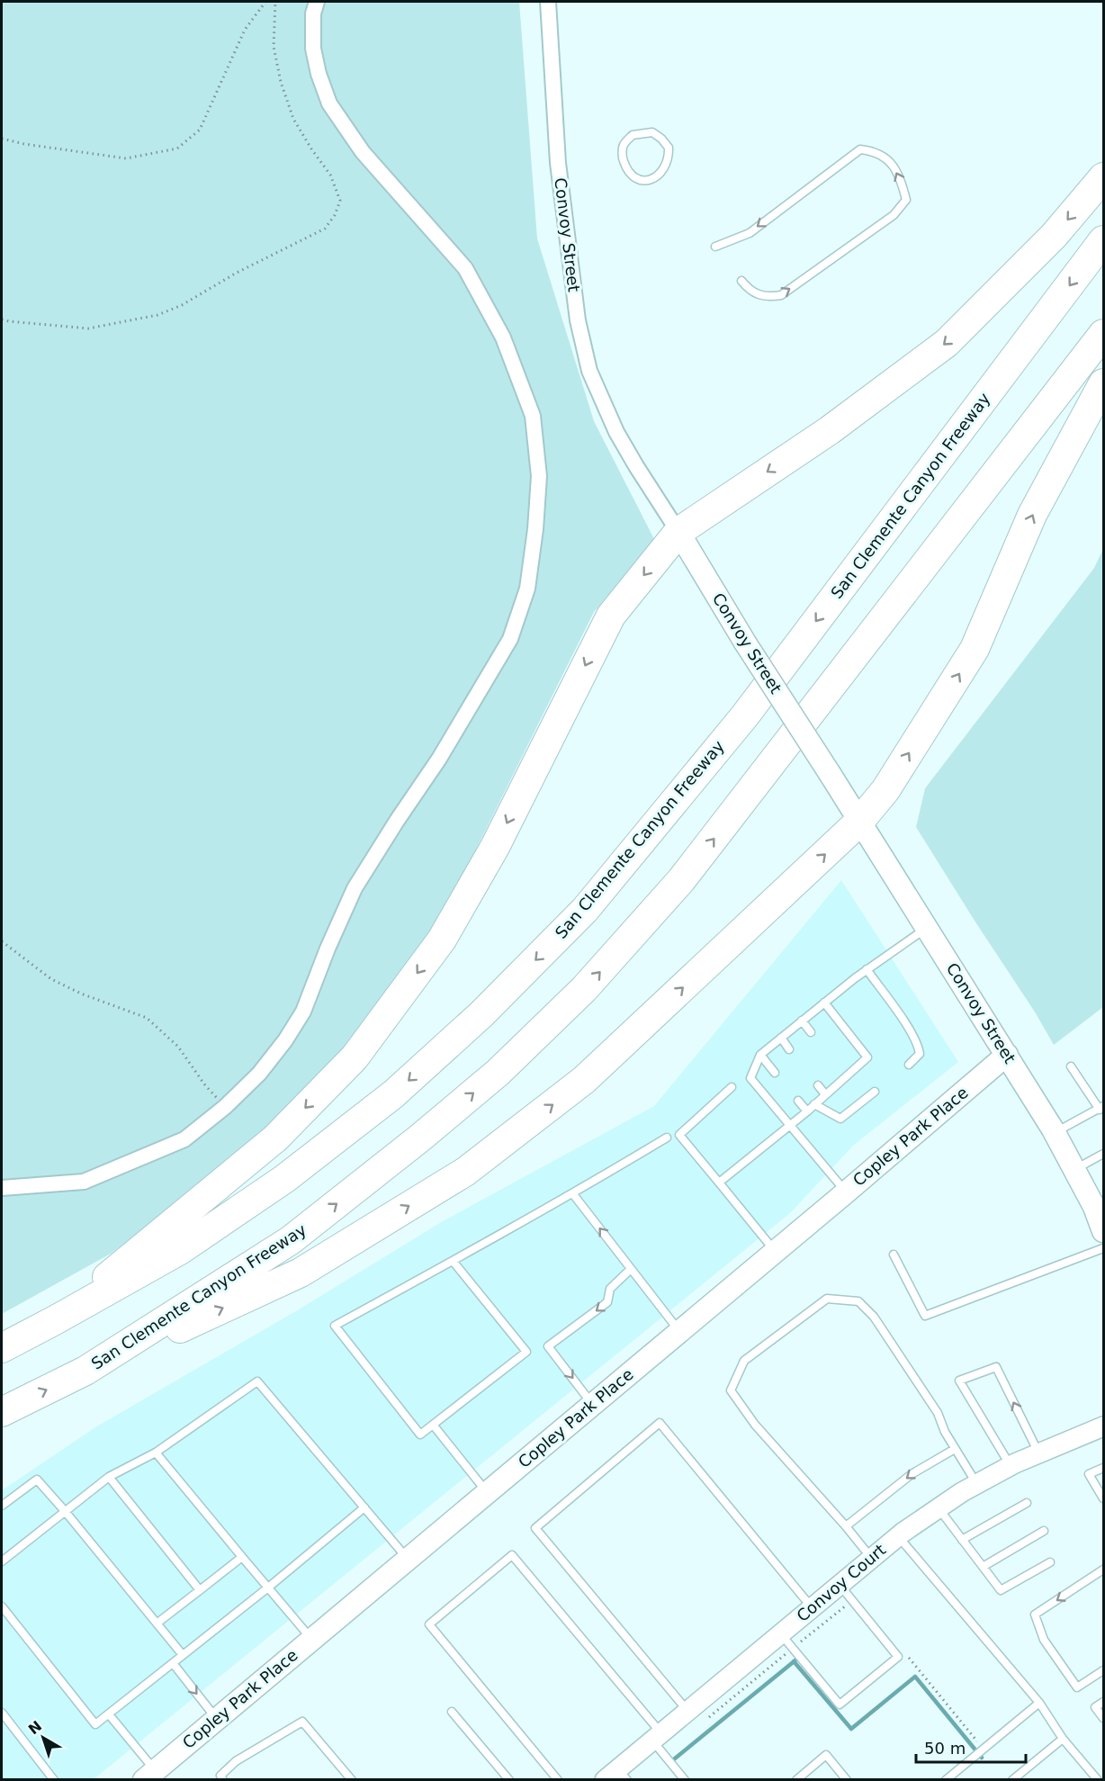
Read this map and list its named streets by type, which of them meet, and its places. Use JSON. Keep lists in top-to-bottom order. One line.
{"streets":{"highway":["San Clemente Canyon Freeway"],"main road":["Convoy Street","Copley Park Place"],"street":["Convoy Court"]},"crossings":[["Convoy Street","Copley Park Place"]],"scale_bar":"50 m","north":"top left"}
